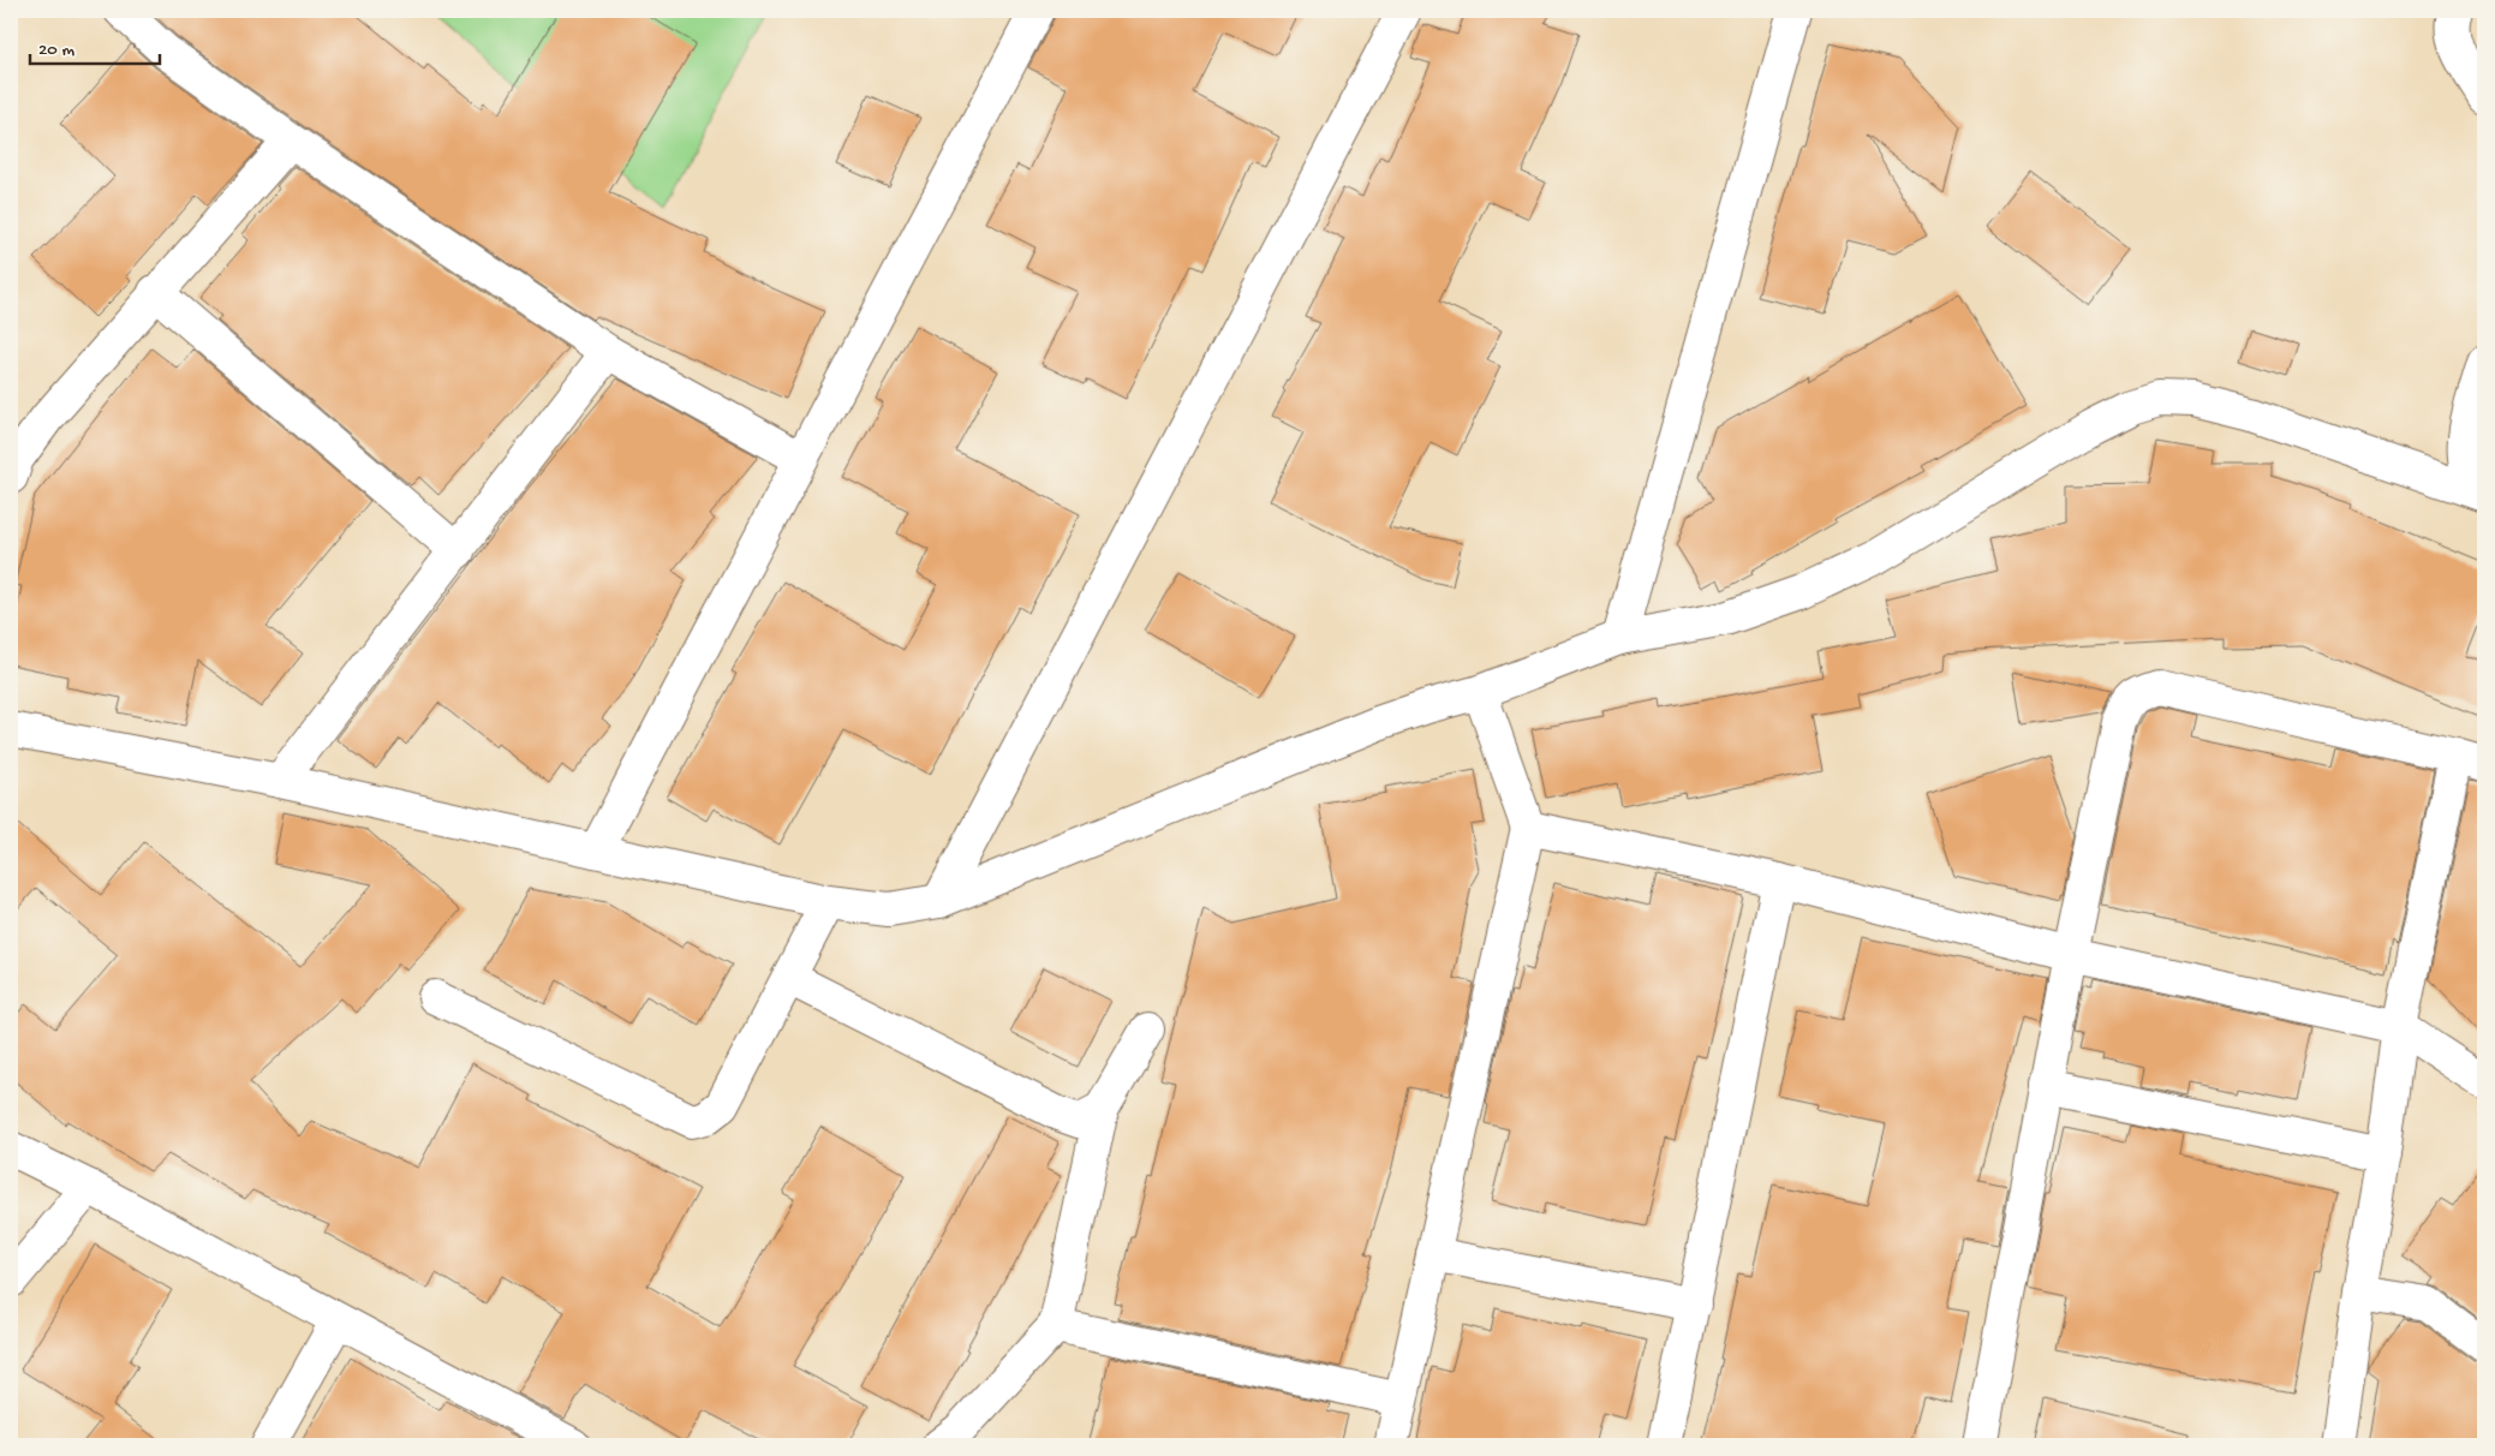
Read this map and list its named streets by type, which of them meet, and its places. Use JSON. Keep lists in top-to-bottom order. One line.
{"scale_bar":"20 m"}
